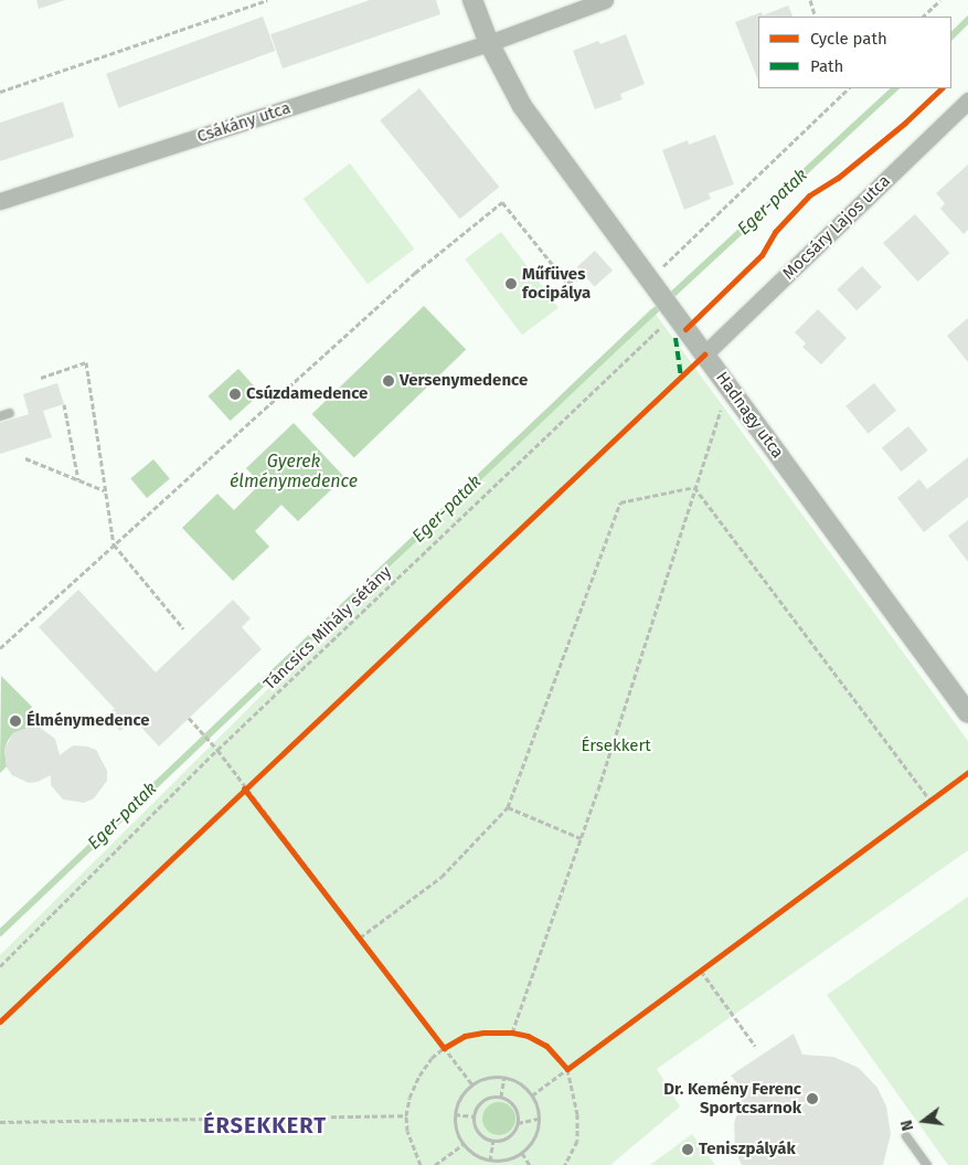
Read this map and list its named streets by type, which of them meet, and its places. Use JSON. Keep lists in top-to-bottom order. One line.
{"streets":{"street":["Csákány utca","Mocsáry Lajos utca","Hadnagy utca"],"path":["Táncsics Mihály sétány"]},"crossings":[["Csákány utca","Hadnagy utca"],["Mocsáry Lajos utca","Hadnagy utca"],["Hadnagy utca","Táncsics Mihály sétány"]],"districts":["ÉRSEKKERT"],"water":["Eger-patak","Gyerek élménymedence"],"parks":["Érsekkert"],"places":["Műfüves focipálya","Versenymedence","Csúzdamedence","Élménymedence","Dr. Kemény Ferenc Sportcsarnok","Teniszpályák"],"legend":["Cycle path","Path"],"north":"left"}
